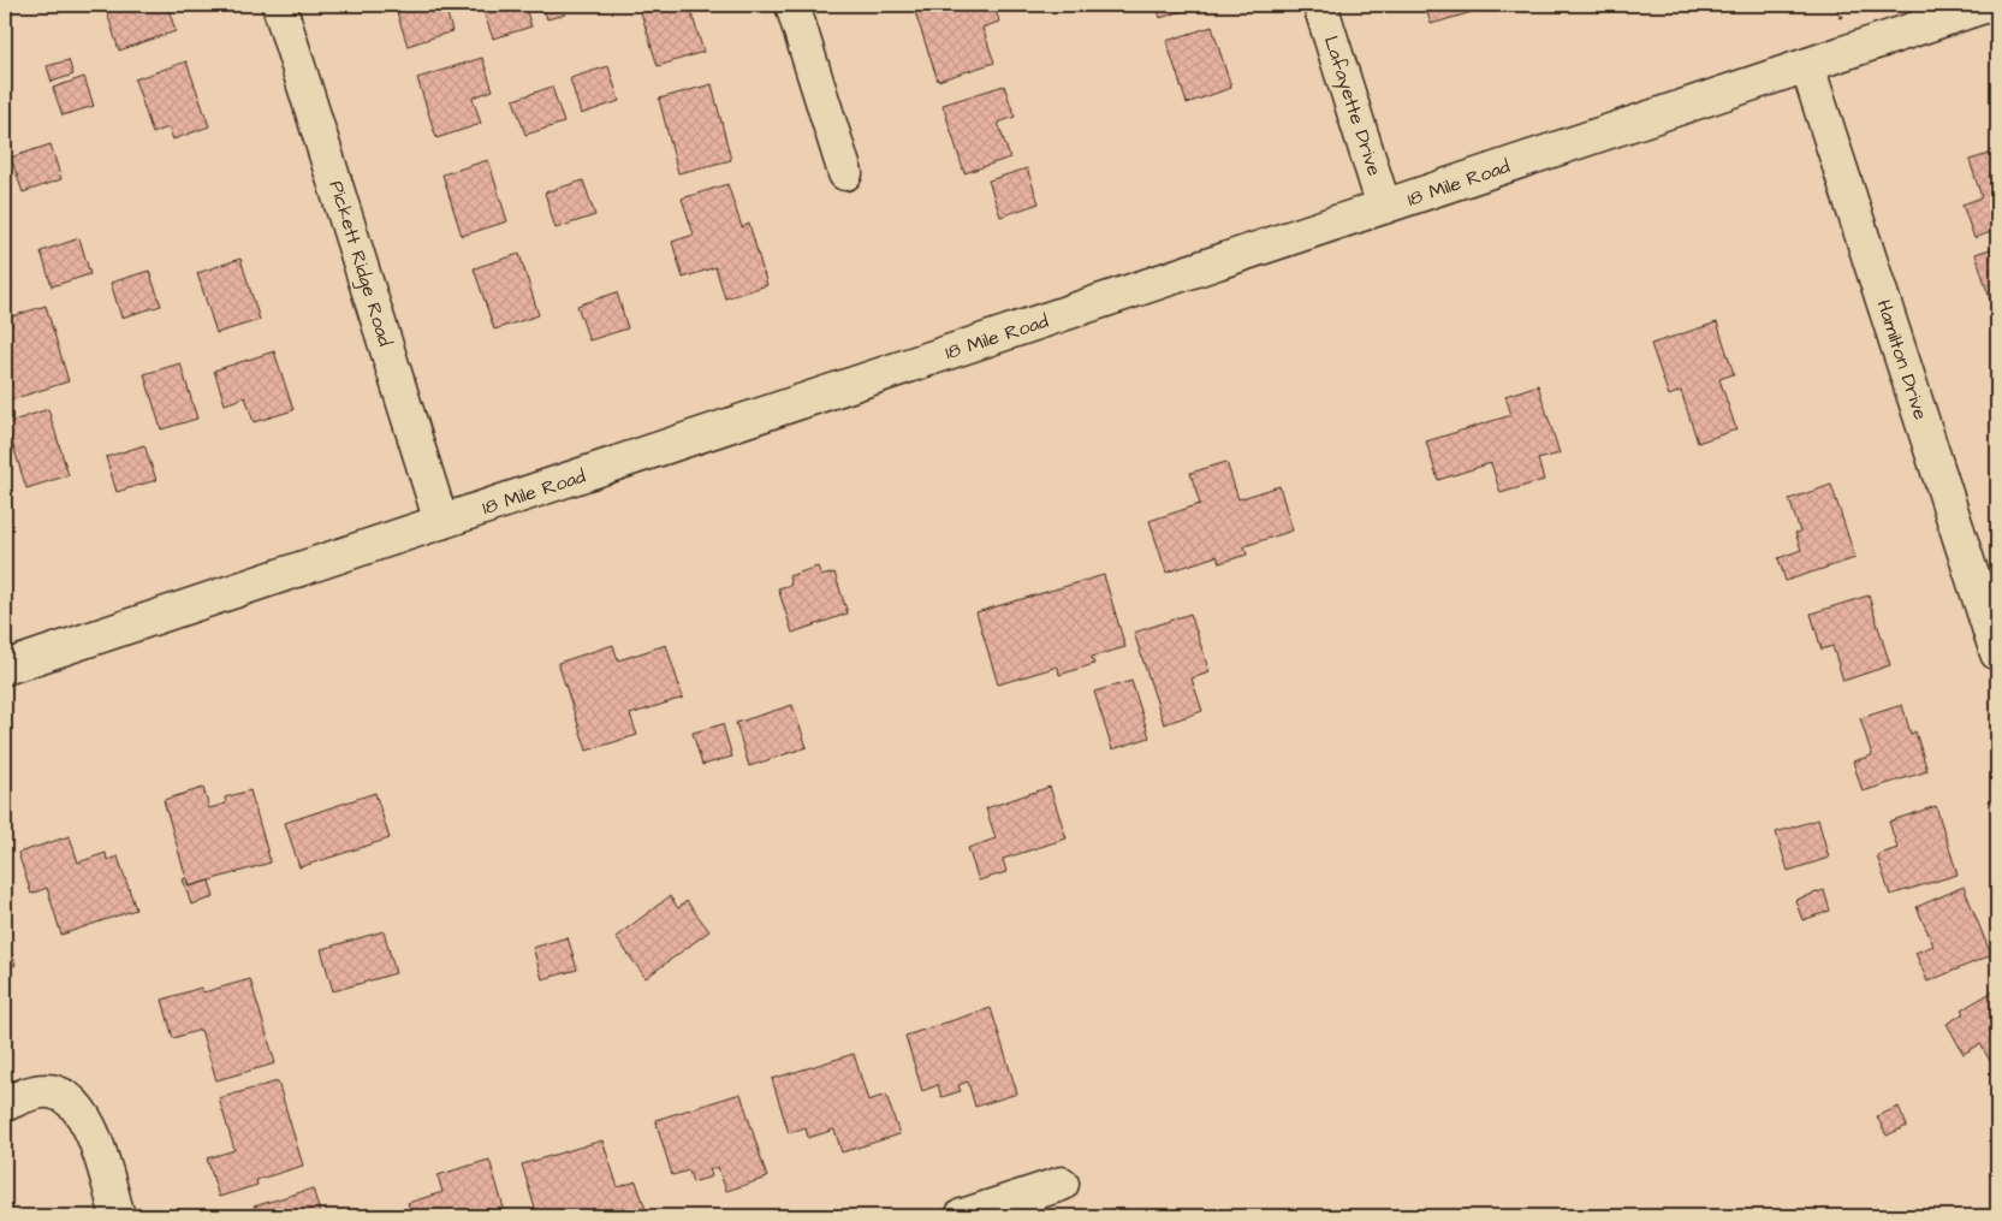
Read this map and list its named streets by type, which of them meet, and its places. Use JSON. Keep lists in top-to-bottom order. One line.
{"streets":{"street":["Lafayette Drive","18 Mile Road","Pickett Ridge Road","Hamilton Drive"]},"crossings":[["Lafayette Drive","18 Mile Road"],["18 Mile Road","Pickett Ridge Road"],["18 Mile Road","Hamilton Drive"]]}
